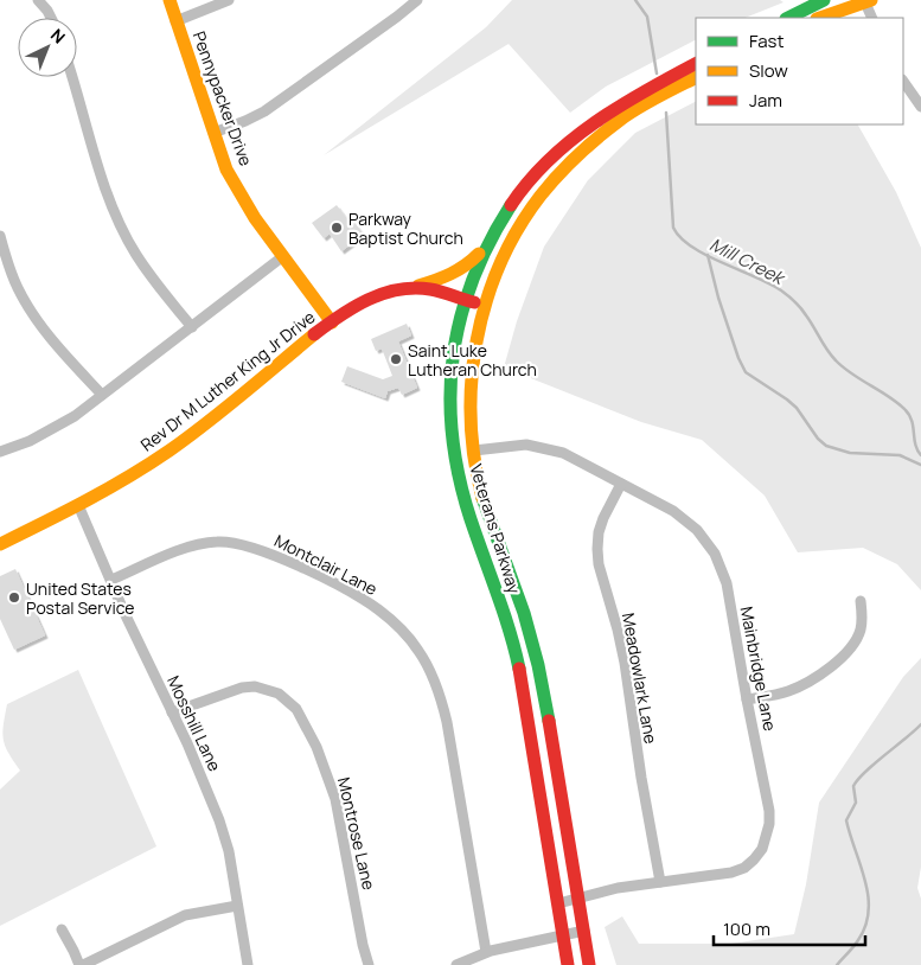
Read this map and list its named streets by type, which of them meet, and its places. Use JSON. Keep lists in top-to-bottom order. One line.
{"streets":{"main road":["Pennypacker Drive","Rev Dr M Luther King Jr Drive","Veterans Parkway"],"street":["Montclair Lane","Mainbridge Lane","Meadowlark Lane","Mosshill Lane","Montrose Lane"]},"crossings":[["Pennypacker Drive","Rev Dr M Luther King Jr Drive"],["Rev Dr M Luther King Jr Drive","Veterans Parkway"],["Rev Dr M Luther King Jr Drive","Mosshill Lane"],["Veterans Parkway","Mainbridge Lane"],["Montclair Lane","Mosshill Lane"],["Mainbridge Lane","Meadowlark Lane"],["Mosshill Lane","Montrose Lane"]],"water":["Mill Creek"],"places":["Parkway Baptist Church","Saint Luke Lutheran Church","United States Postal Service"],"legend":["Fast","Slow","Jam"],"scale_bar":"100 m","north":"top right"}
